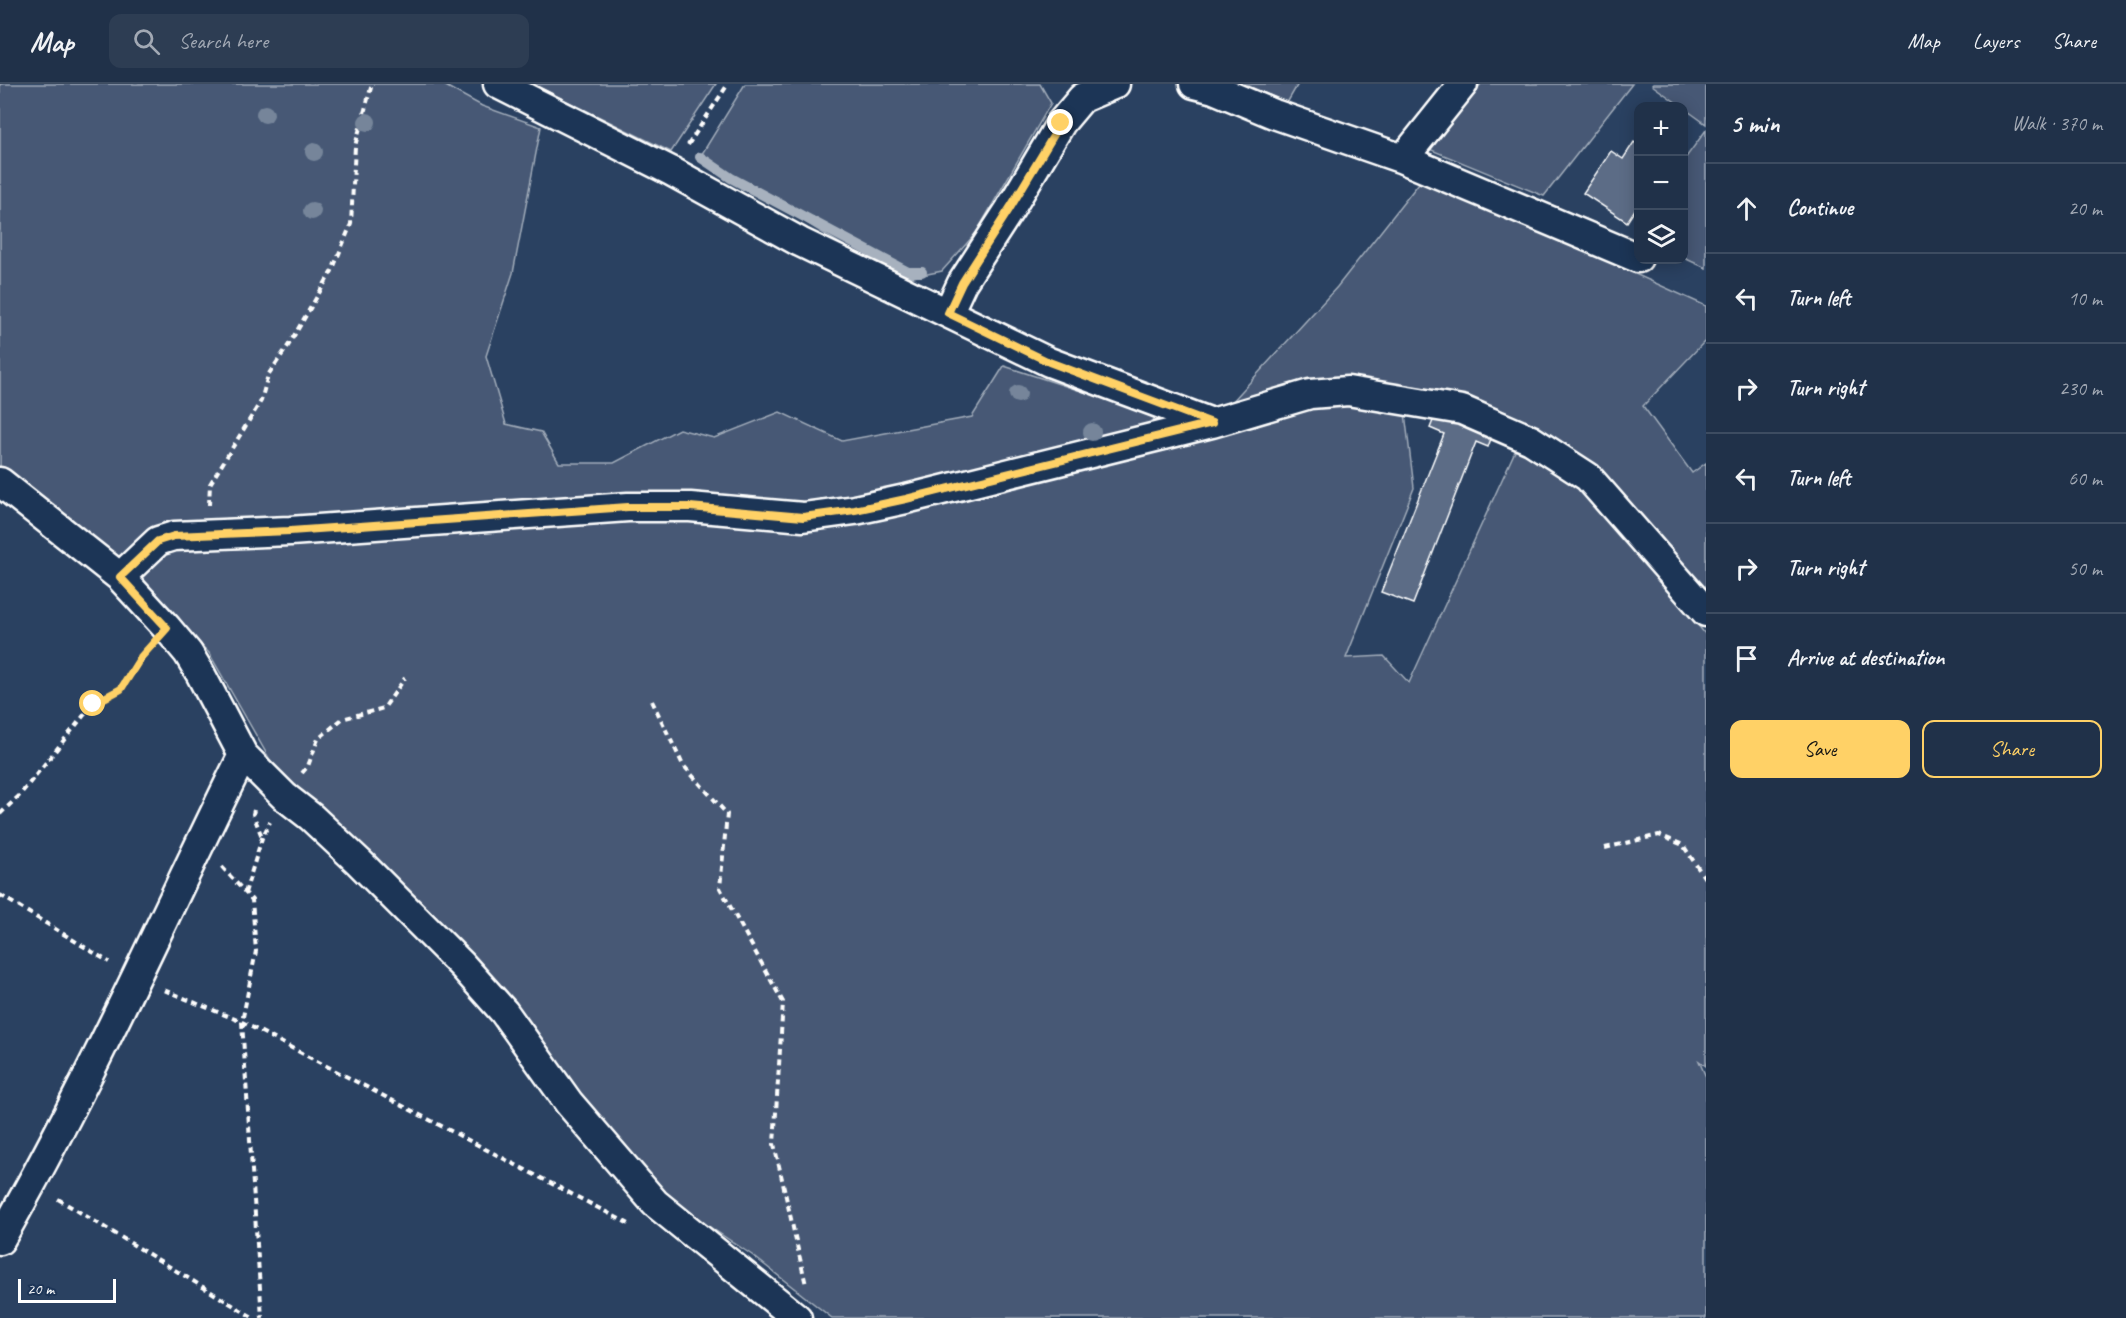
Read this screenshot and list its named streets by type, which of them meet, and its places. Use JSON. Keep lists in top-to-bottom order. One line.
{"scale_bar":"20 m","page":{"header":"Map","search":"Search here","nav":["Map","Layers","Share"],"heading":["5 min","Walk · 370 m"],"map_buttons":["+","−"],"list":[["Continue","20 m"],["Turn left","10 m"],["Turn right","230 m"],["Turn left","60 m"],["Turn right","50 m"],"Arrive at destination"],"buttons":["Save","Share"],"scale":"20 m"}}
